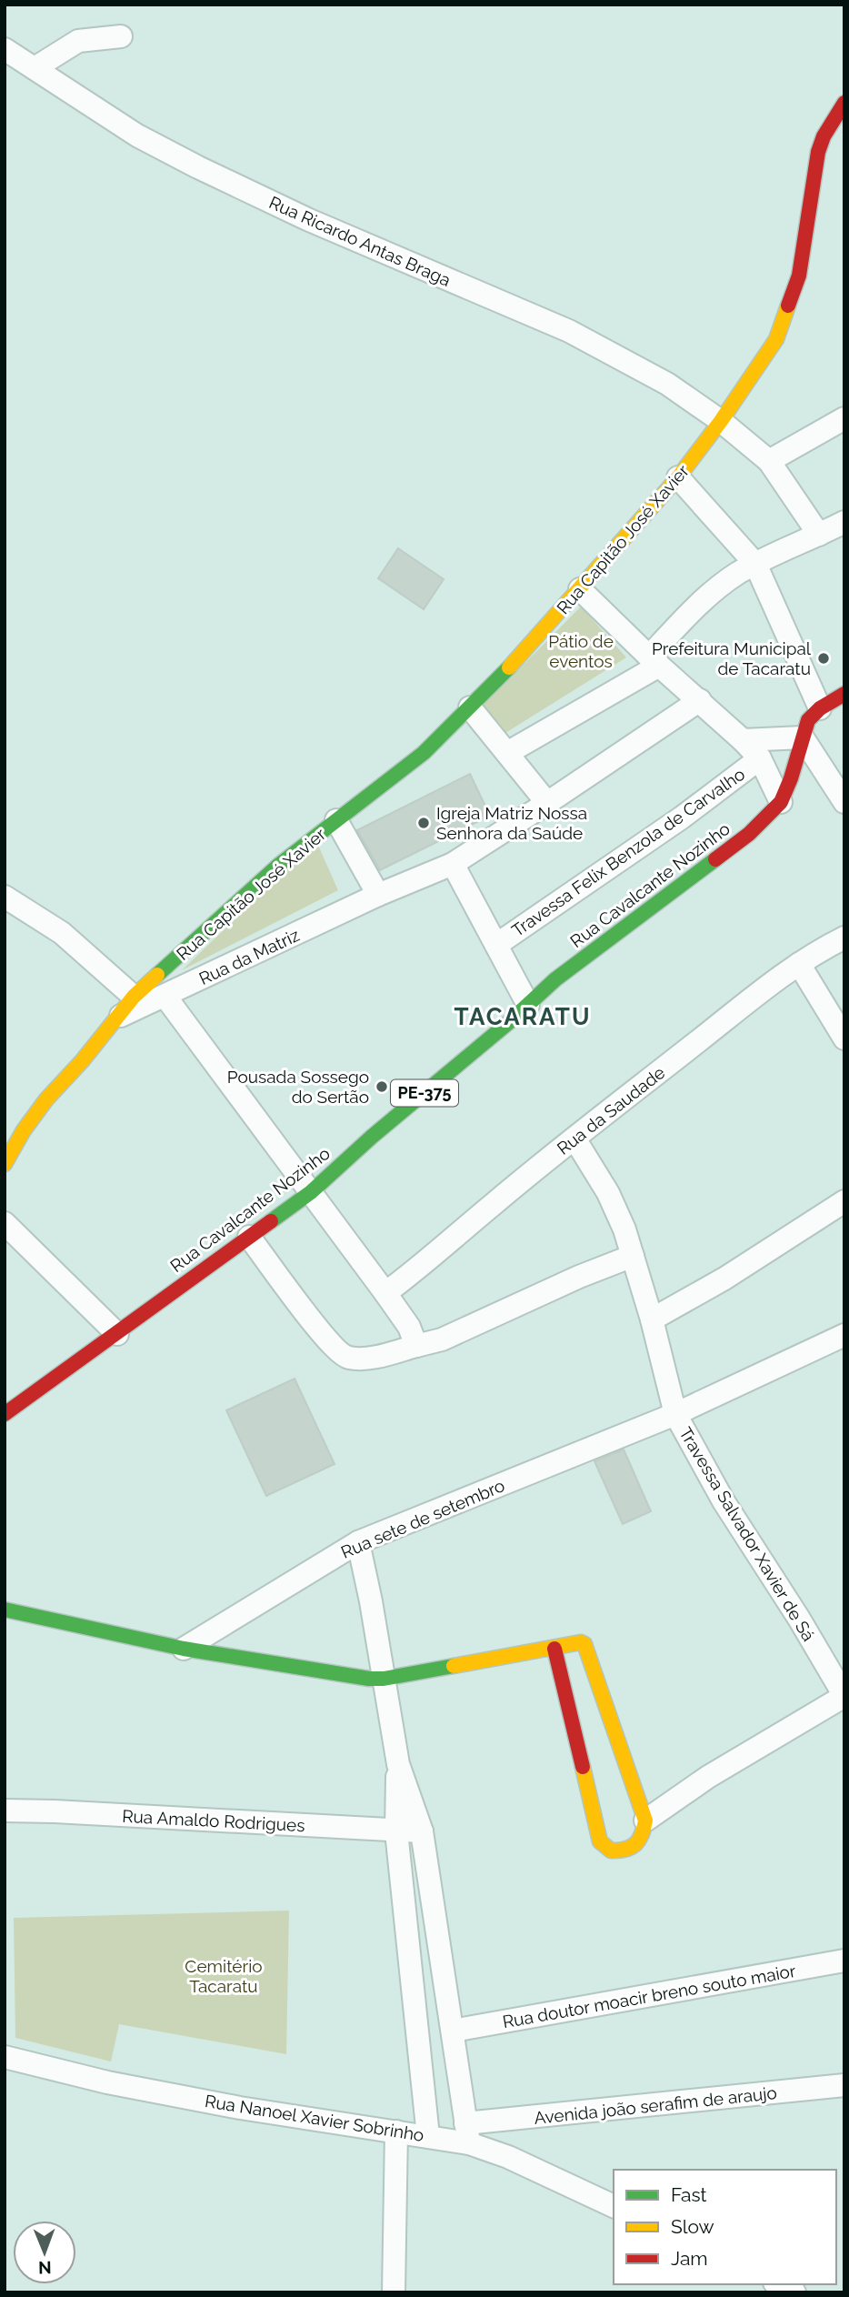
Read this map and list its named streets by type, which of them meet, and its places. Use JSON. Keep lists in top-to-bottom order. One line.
{"streets":{"street":["Rua Ricardo Antas Braga","Rua Capitão José Xavier","Travessa Felix Benzola de Carvalho","Rua Cavalcante Nozinho","Rua da Matriz","PE-375","Rua da Saudade","Rua sete de setembro","Travessa Salvador Xavier de Sá","Rua Amaldo Rodrigues","Rua doutor moacir breno souto maior","Avenida joão serafim de araujo","Rua Nanoel Xavier Sobrinho"]},"crossings":[["Rua Ricardo Antas Braga","Rua Capitão José Xavier"],["Rua Capitão José Xavier","Rua da Matriz"],["Rua Cavalcante Nozinho","PE-375"],["Rua da Saudade","Travessa Salvador Xavier de Sá"],["Rua sete de setembro","Travessa Salvador Xavier de Sá"],["Avenida joão serafim de araujo","Rua Nanoel Xavier Sobrinho"]],"districts":["TACARATU"],"parks":["Pátio de eventos","Cemitério Tacaratu"],"places":["Prefeitura Municipal de Tacaratu","Igreja Matriz Nossa Senhora da Saúde","Pousada Sossego do Sertão"],"legend":["Fast","Slow","Jam"],"north":"bottom"}
